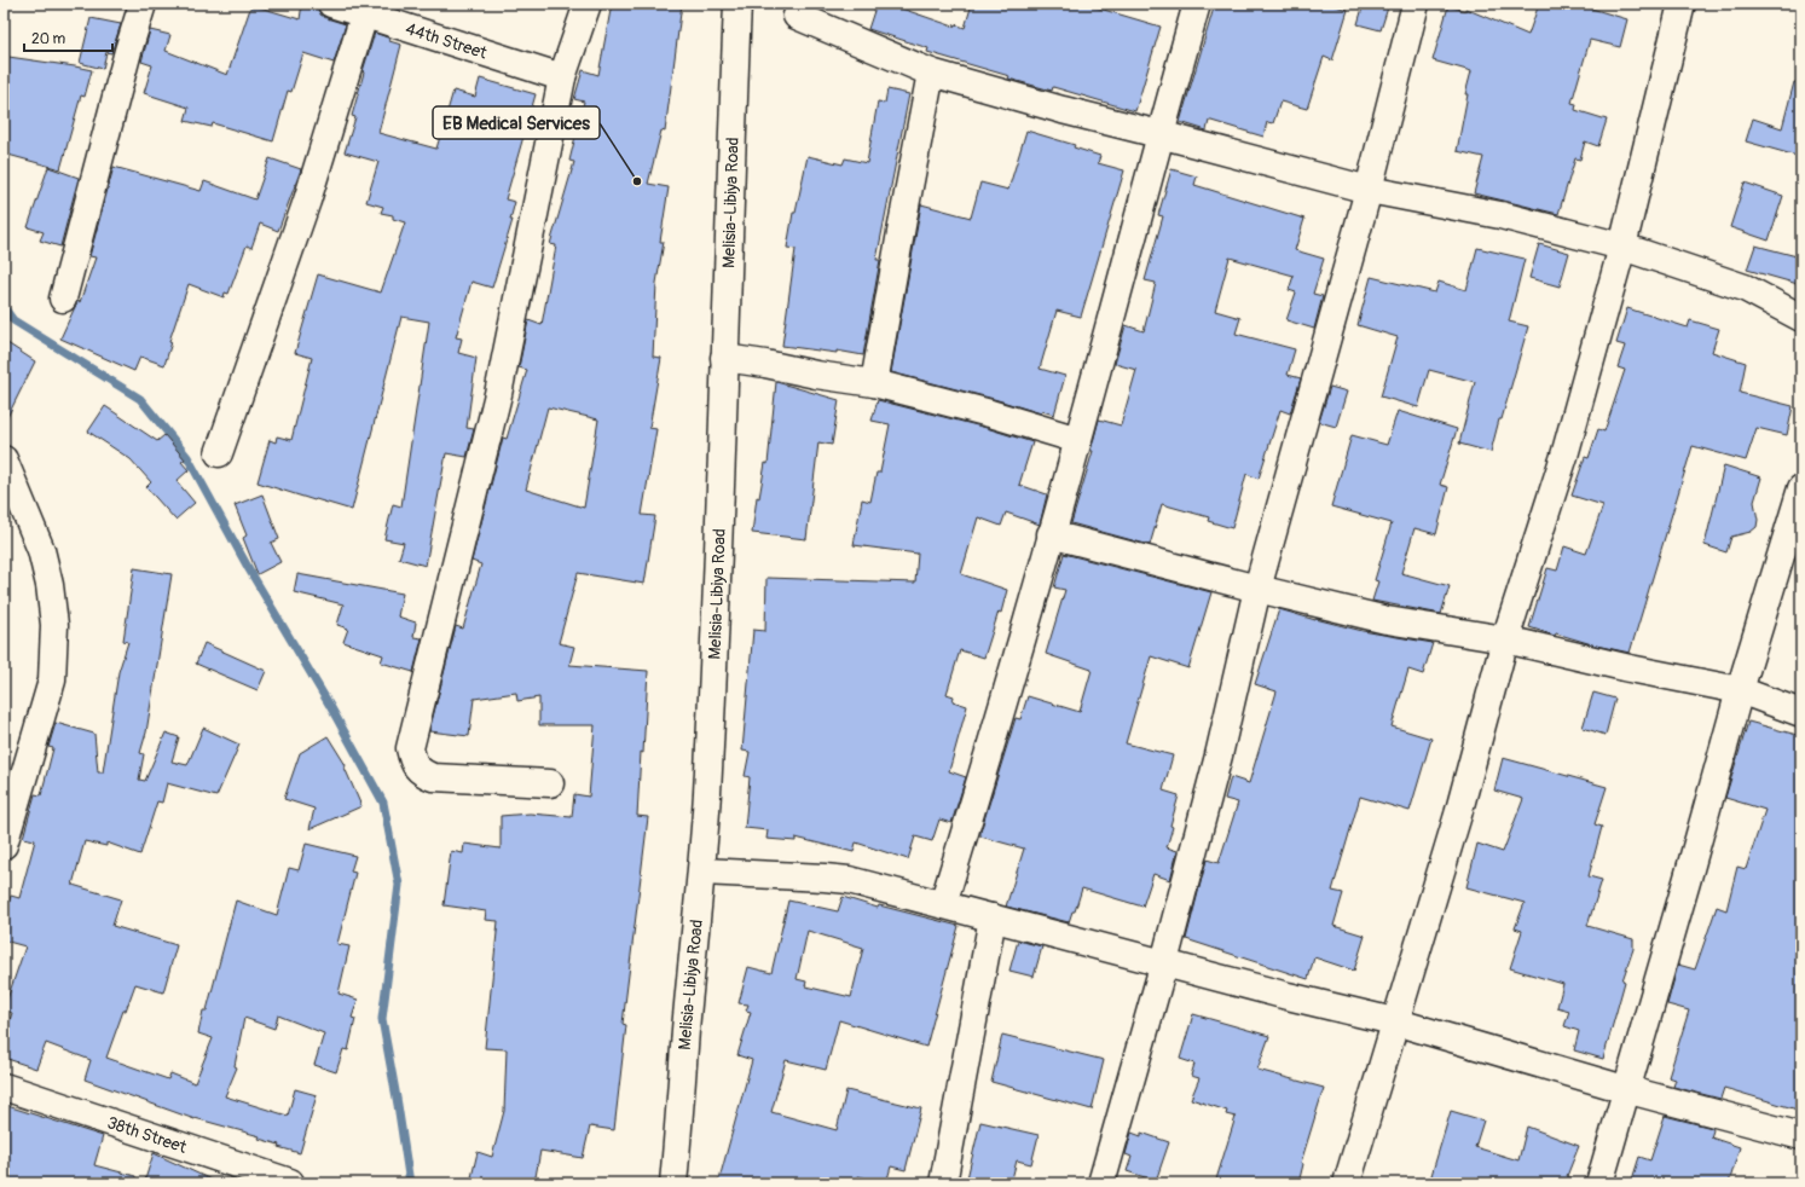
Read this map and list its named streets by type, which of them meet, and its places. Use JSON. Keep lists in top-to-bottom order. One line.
{"streets":{"street":["44th Street","Melisia-Libiya Road","38th Street"]},"places":["EB Medical Services"],"scale_bar":"20 m"}
